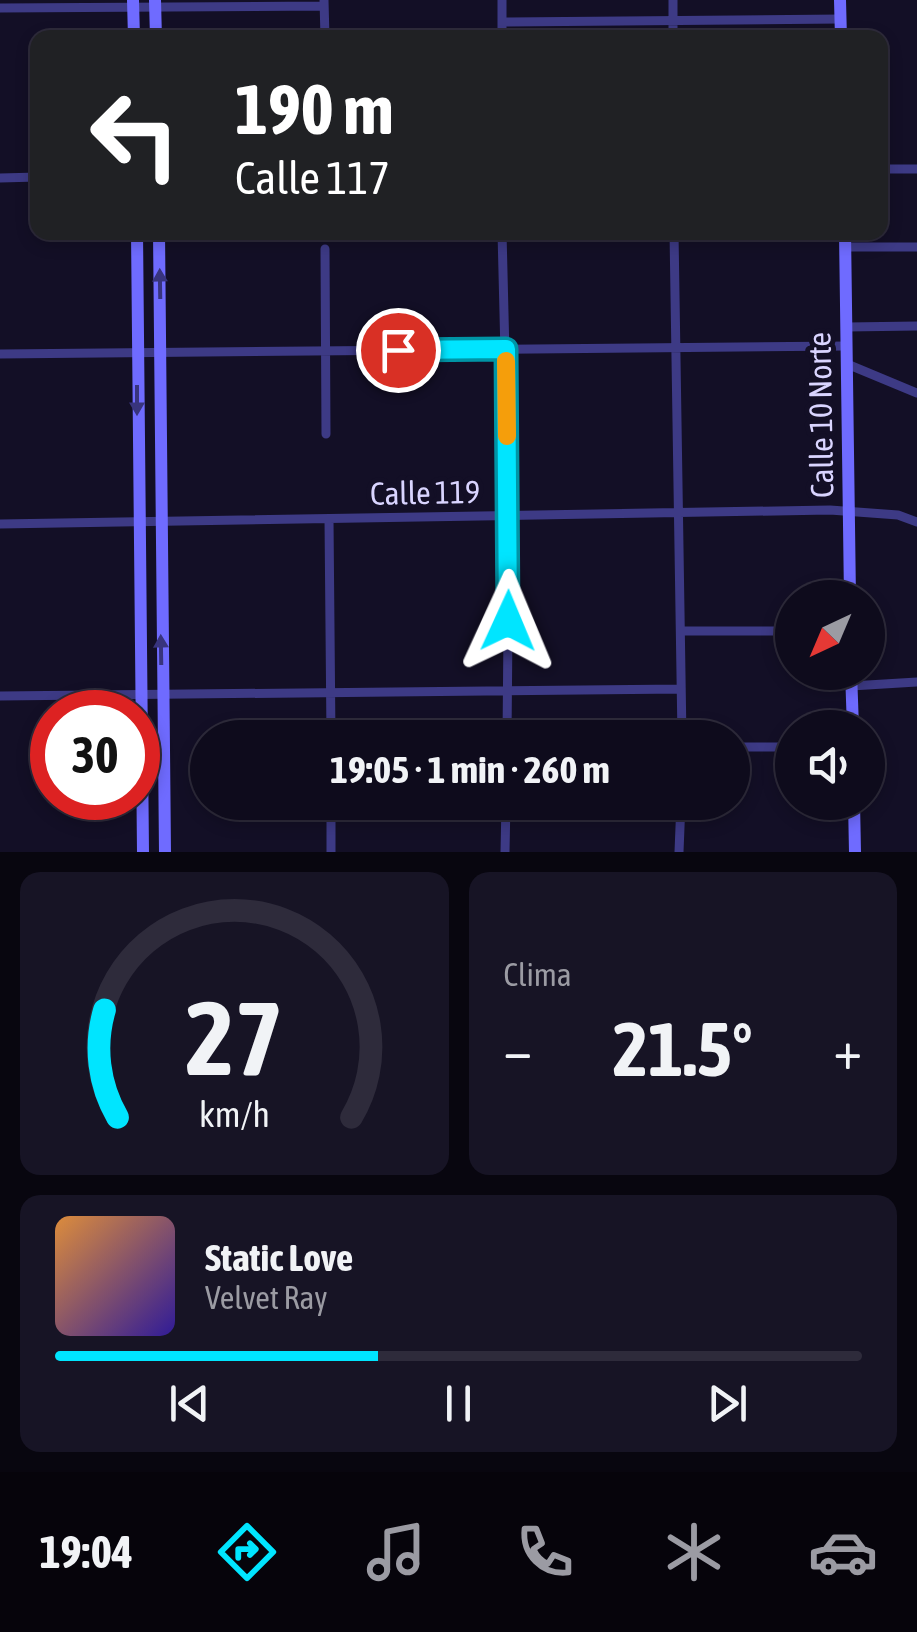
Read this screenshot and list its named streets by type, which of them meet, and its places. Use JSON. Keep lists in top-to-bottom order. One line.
{"streets":{"main road":["Calle 10 Norte"],"street":["Calle 119"]},"crossings":[["Calle 10 Norte","Calle 119"]],"north":"bottom left","page":{"turn":["190 m","Calle 117"],"limit":"30","trip":"19:05 · 1 min · 260 m","tile":"Clima","heat":["−","21.5°","+"],"song":["Static Love","Velvet Ray"],"tabs":"19:04","gauge":["27","km/h"]}}
